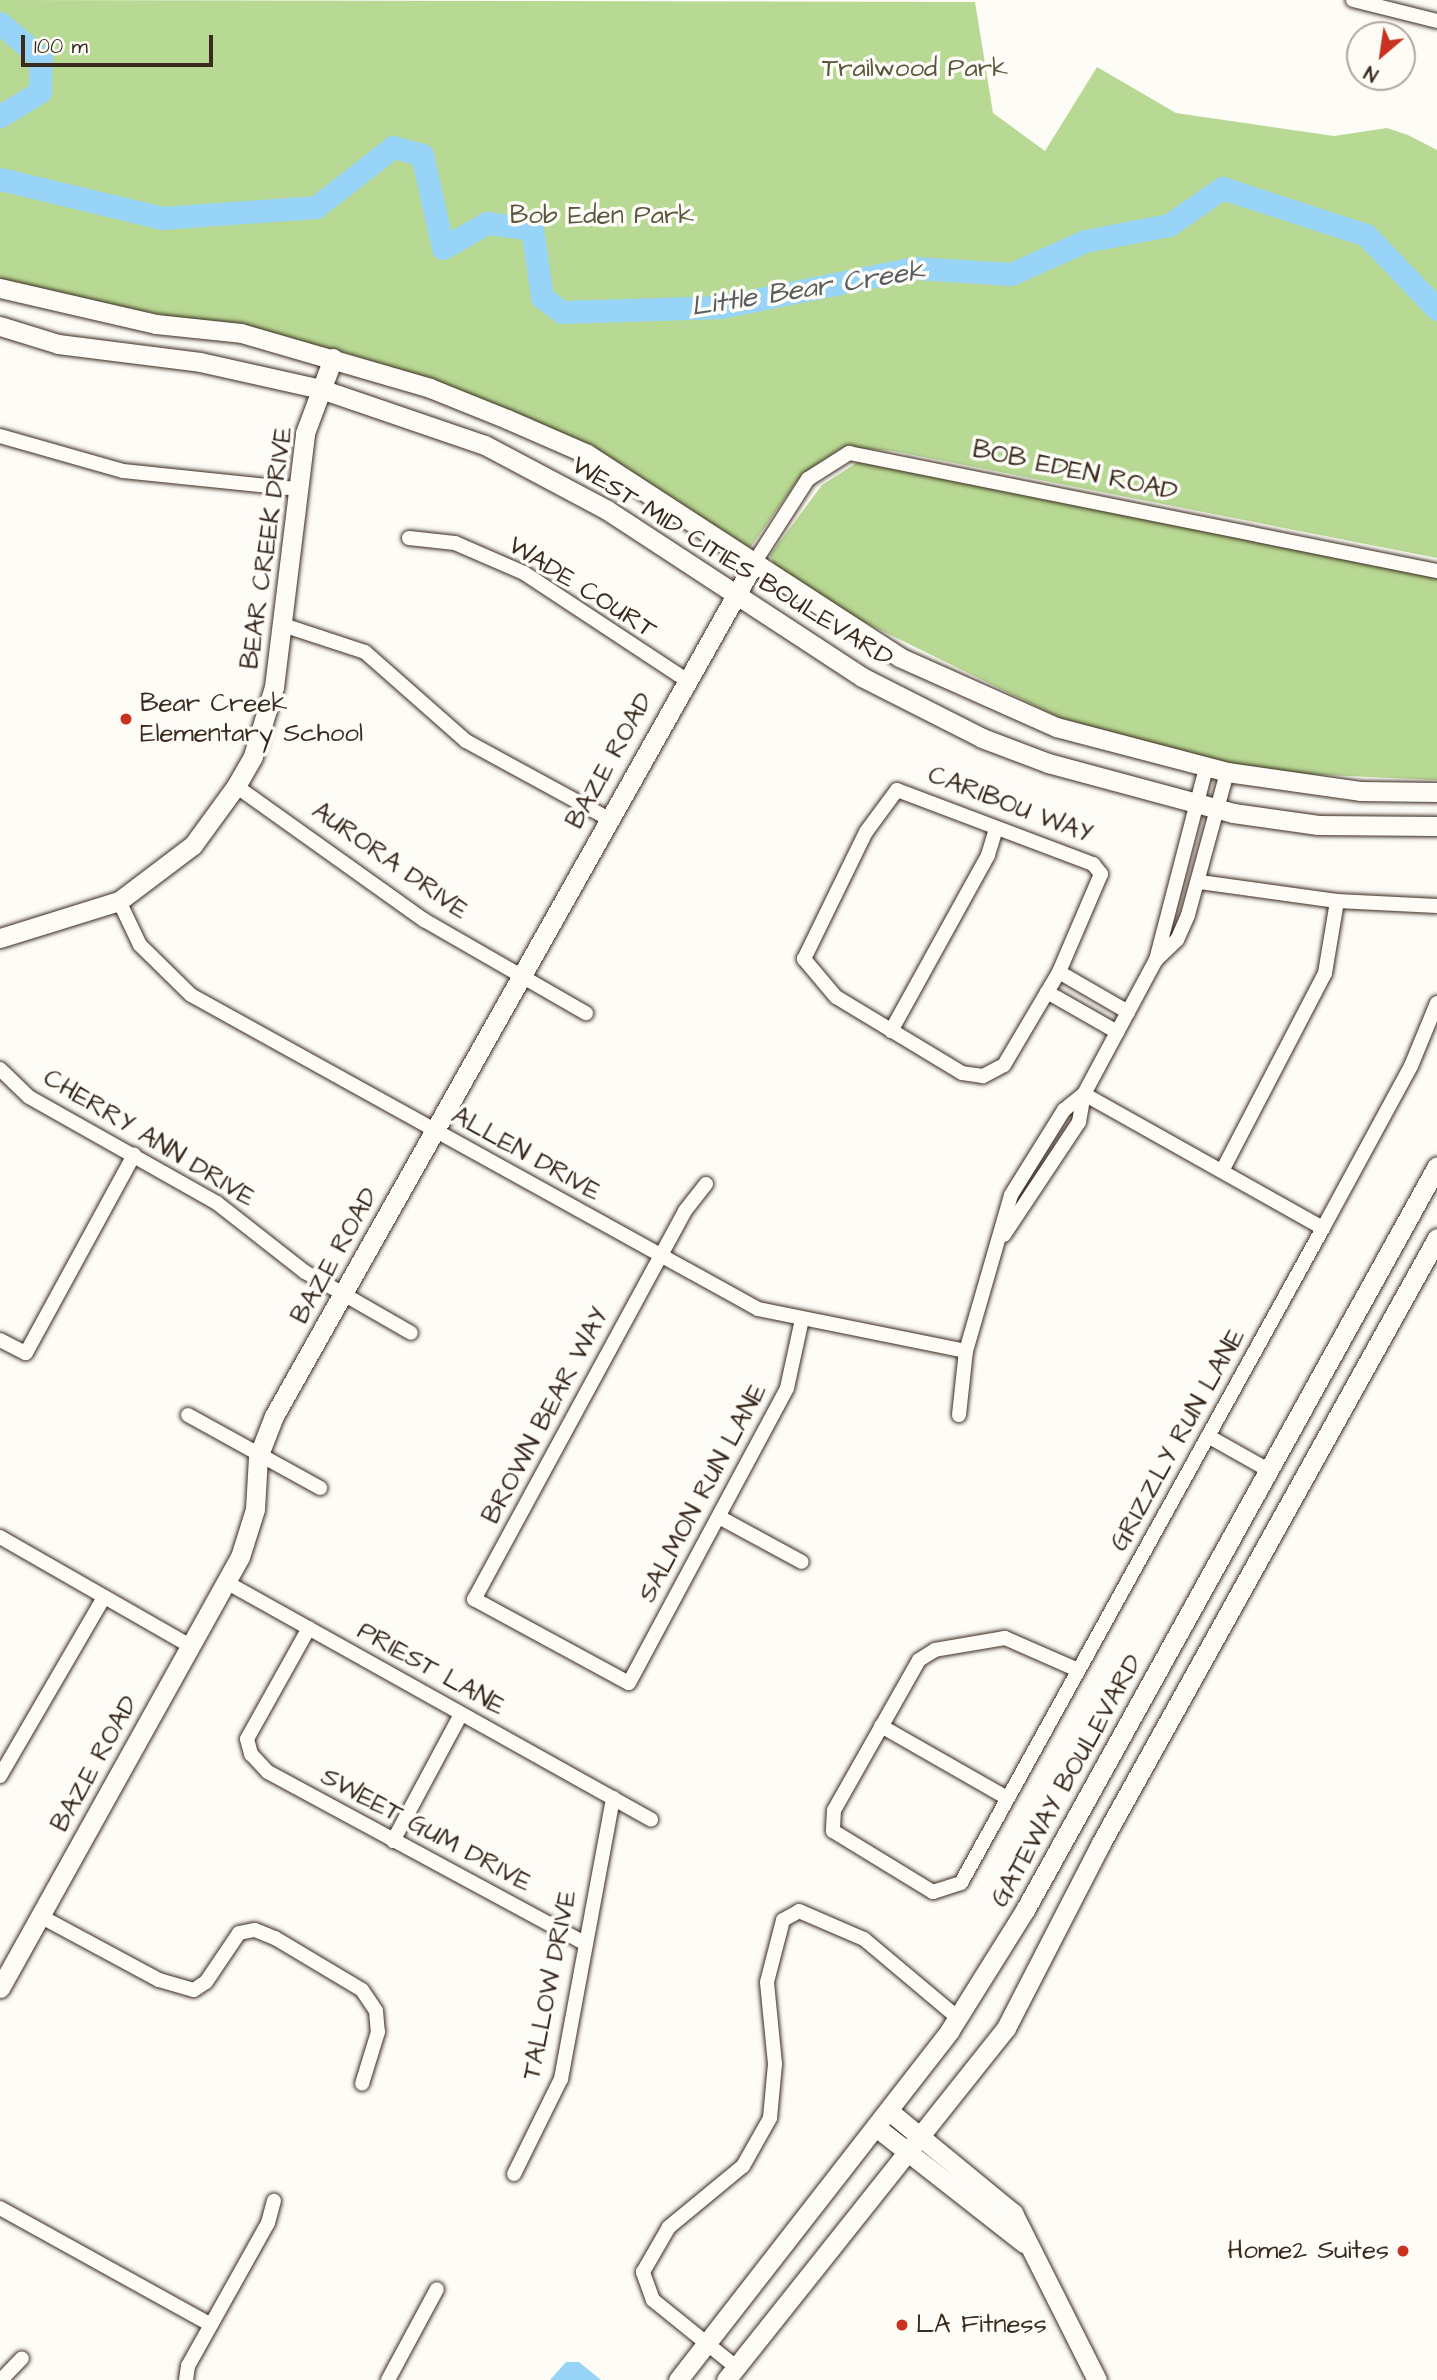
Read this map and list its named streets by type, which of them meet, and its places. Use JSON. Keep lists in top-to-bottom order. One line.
{"streets":{"street":["BOB EDEN ROAD","BEAR CREEK DRIVE","WEST MID CITIES BOULEVARD","WADE COURT","BAZE ROAD","CARIBOU WAY","AURORA DRIVE","CHERRY ANN DRIVE","ALLEN DRIVE","BROWN BEAR WAY","GRIZZLY RUN LANE","SALMON RUN LANE","PRIEST LANE","GATEWAY BOULEVARD","SWEET GUM DRIVE","TALLOW DRIVE"]},"crossings":[["BOB EDEN ROAD","WEST MID CITIES BOULEVARD"],["BOB EDEN ROAD","BAZE ROAD"],["BEAR CREEK DRIVE","WEST MID CITIES BOULEVARD"],["BEAR CREEK DRIVE","AURORA DRIVE"],["BEAR CREEK DRIVE","ALLEN DRIVE"],["WEST MID CITIES BOULEVARD","BAZE ROAD"],["WADE COURT","BAZE ROAD"],["BAZE ROAD","AURORA DRIVE"],["BAZE ROAD","CHERRY ANN DRIVE"],["BAZE ROAD","ALLEN DRIVE"],["BAZE ROAD","PRIEST LANE"],["ALLEN DRIVE","BROWN BEAR WAY"],["ALLEN DRIVE","SALMON RUN LANE"],["BROWN BEAR WAY","SALMON RUN LANE"],["PRIEST LANE","SWEET GUM DRIVE"],["PRIEST LANE","TALLOW DRIVE"],["SWEET GUM DRIVE","TALLOW DRIVE"]],"water":["Little Bear Creek"],"parks":["Trailwood Park","Bob Eden Park"],"places":["Bear Creek Elementary School","Home2 Suites","LA Fitness"],"scale_bar":"100 m","north":"bottom left"}
